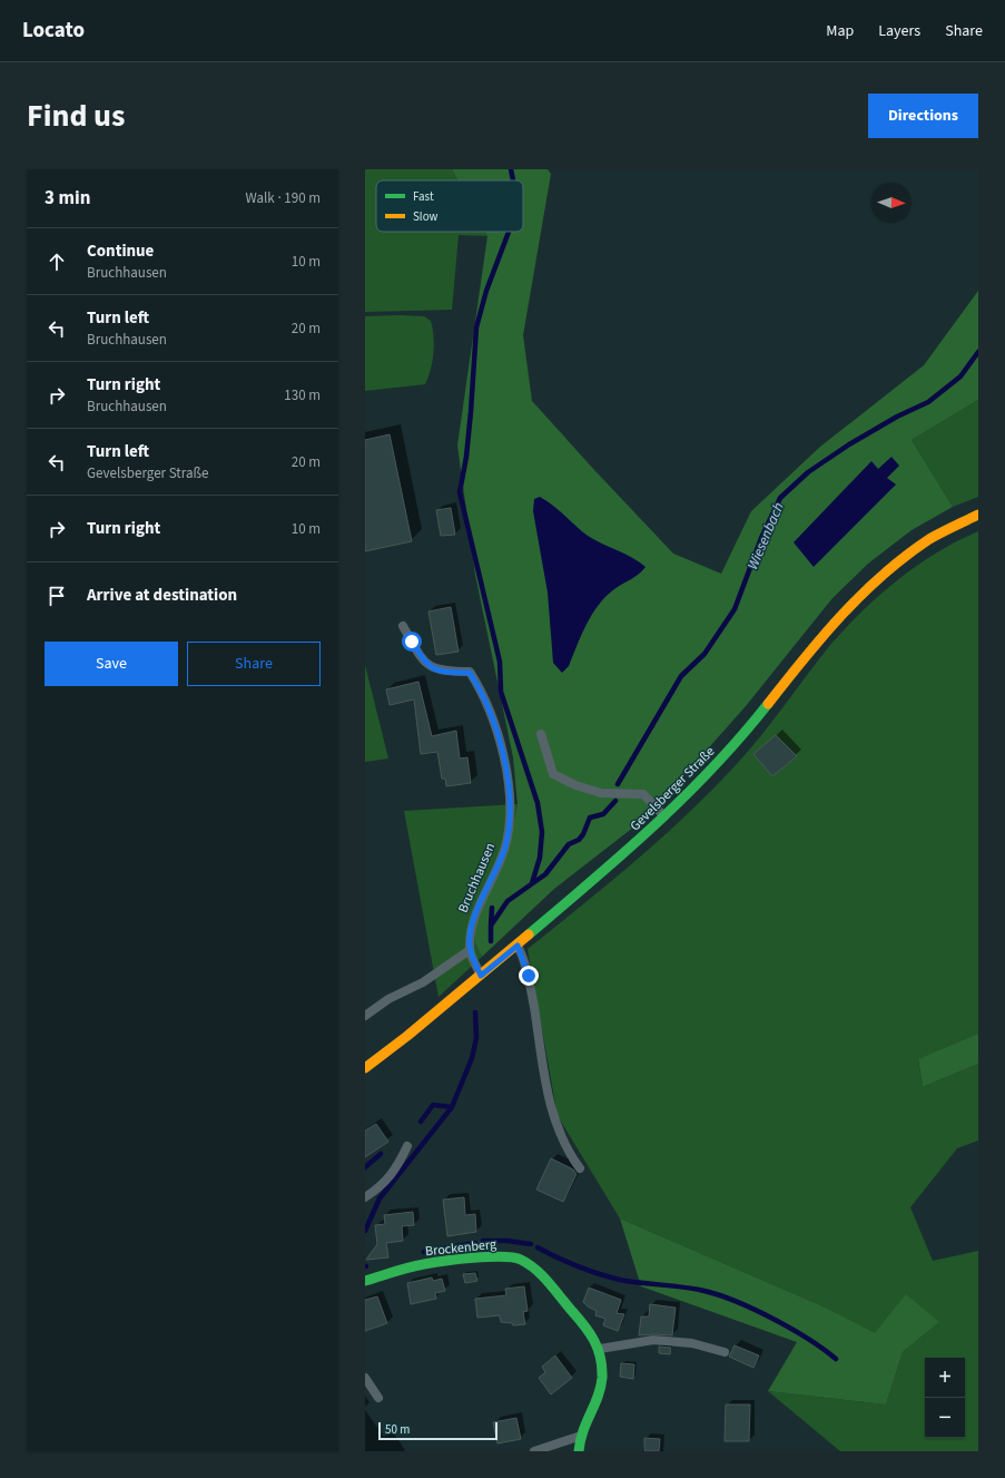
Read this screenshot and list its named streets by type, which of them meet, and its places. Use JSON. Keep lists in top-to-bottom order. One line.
{"streets":{"main road":["Gevelsberger Straße","Brockenberg"],"lane":["Bruchhausen"]},"crossings":[["Gevelsberger Straße","Bruchhausen"]],"water":["Wiesenbach"],"legend":["Fast","Slow"],"scale_bar":"50 m","north":"right","page":{"header":"Locato","nav":["Map","Layers","Share"],"title":"Find us","buttons":["Directions",["Save","Share"]],"heading":["3 min","Walk · 190 m"],"list":[["Continue","Bruchhausen","10 m"],["Turn left","Bruchhausen","20 m"],["Turn right","Bruchhausen","130 m"],["Turn left","Gevelsberger Straße","20 m"],["Turn right","10 m"],"Arrive at destination"],"map_buttons":["+","−"],"scale":"50 m"}}
